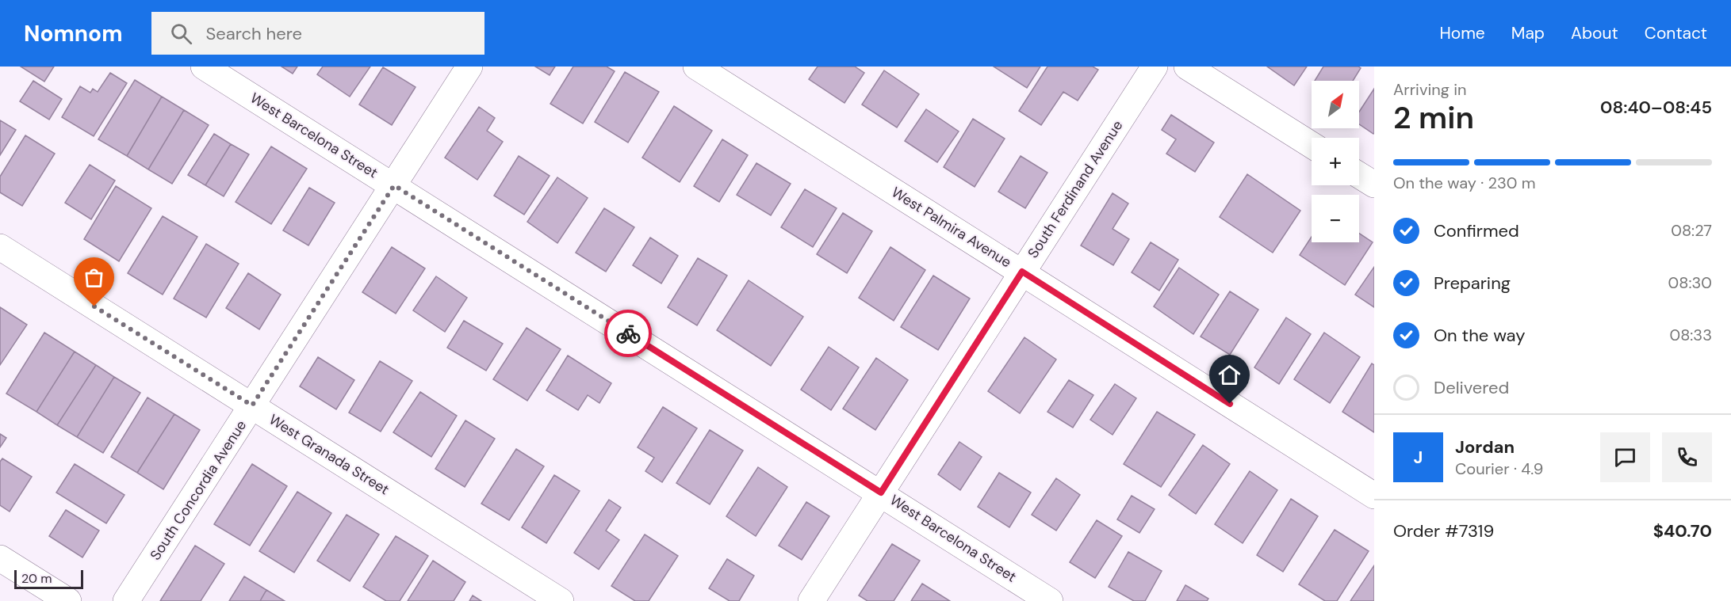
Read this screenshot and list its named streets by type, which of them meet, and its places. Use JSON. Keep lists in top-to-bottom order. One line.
{"streets":{"street":["West Barcelona Street","South Ferdinand Avenue","West Palmira Avenue","West Granada Street","South Concordia Avenue"]},"crossings":[["West Barcelona Street","South Ferdinand Avenue"],["West Barcelona Street","South Concordia Avenue"],["South Ferdinand Avenue","West Palmira Avenue"],["West Granada Street","South Concordia Avenue"]],"scale_bar":"20 m","north":"top right","page":{"header":"Nomnom","search":"Search here","nav":["Home","Map","About","Contact"],"heading":["2 min","Arriving in","08:40–08:45"],"panel":["Jordan","Courier · 4.9","Order #7319","$40.70"],"map_buttons":["+","−"],"bar":"On the way · 230 m","list":[["Confirmed","08:27"],["Preparing","08:30"],["On the way","08:33"],"Delivered"],"round":"J","scale":"20 m"}}
